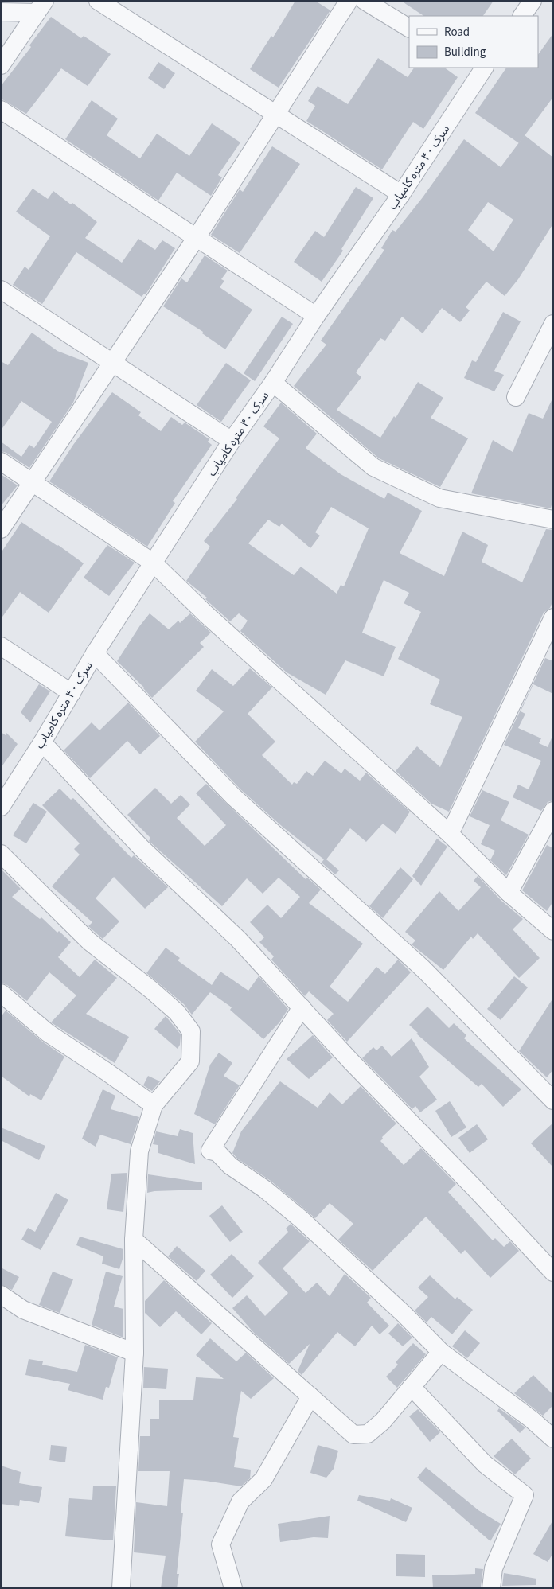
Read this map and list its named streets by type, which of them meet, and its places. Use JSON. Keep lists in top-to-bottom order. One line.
{"streets":{"street":["سرک ۴۰ متره کامیاب"]},"legend":["Road","Building"]}
